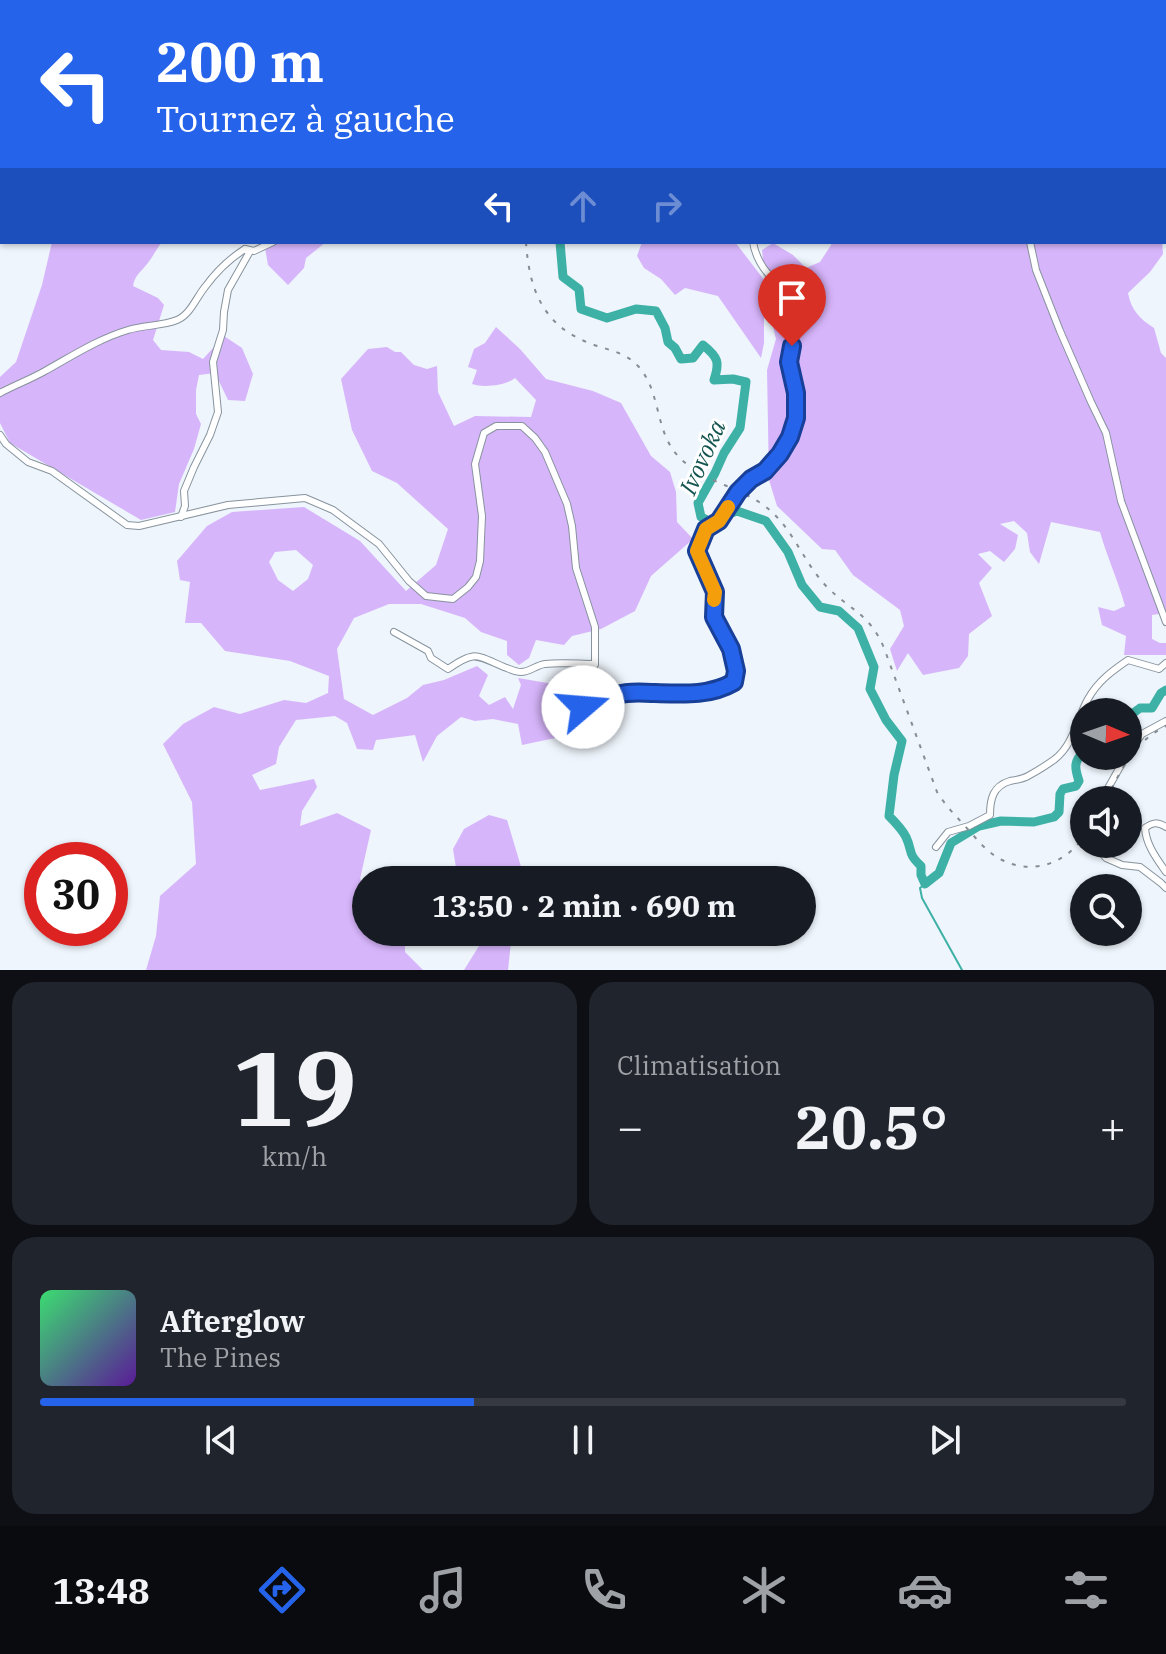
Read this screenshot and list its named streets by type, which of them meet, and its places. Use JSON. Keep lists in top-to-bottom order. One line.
{"water":["Ivovoka"],"north":"right","page":{"turn":["200 m","Tournez à gauche"],"limit":"30","trip":"13:50 · 2 min · 690 m","tile":[["19","km/h"],"Climatisation"],"heat":["−","20.5°","+"],"song":["Afterglow","The Pines"],"tabs":"13:48"}}
